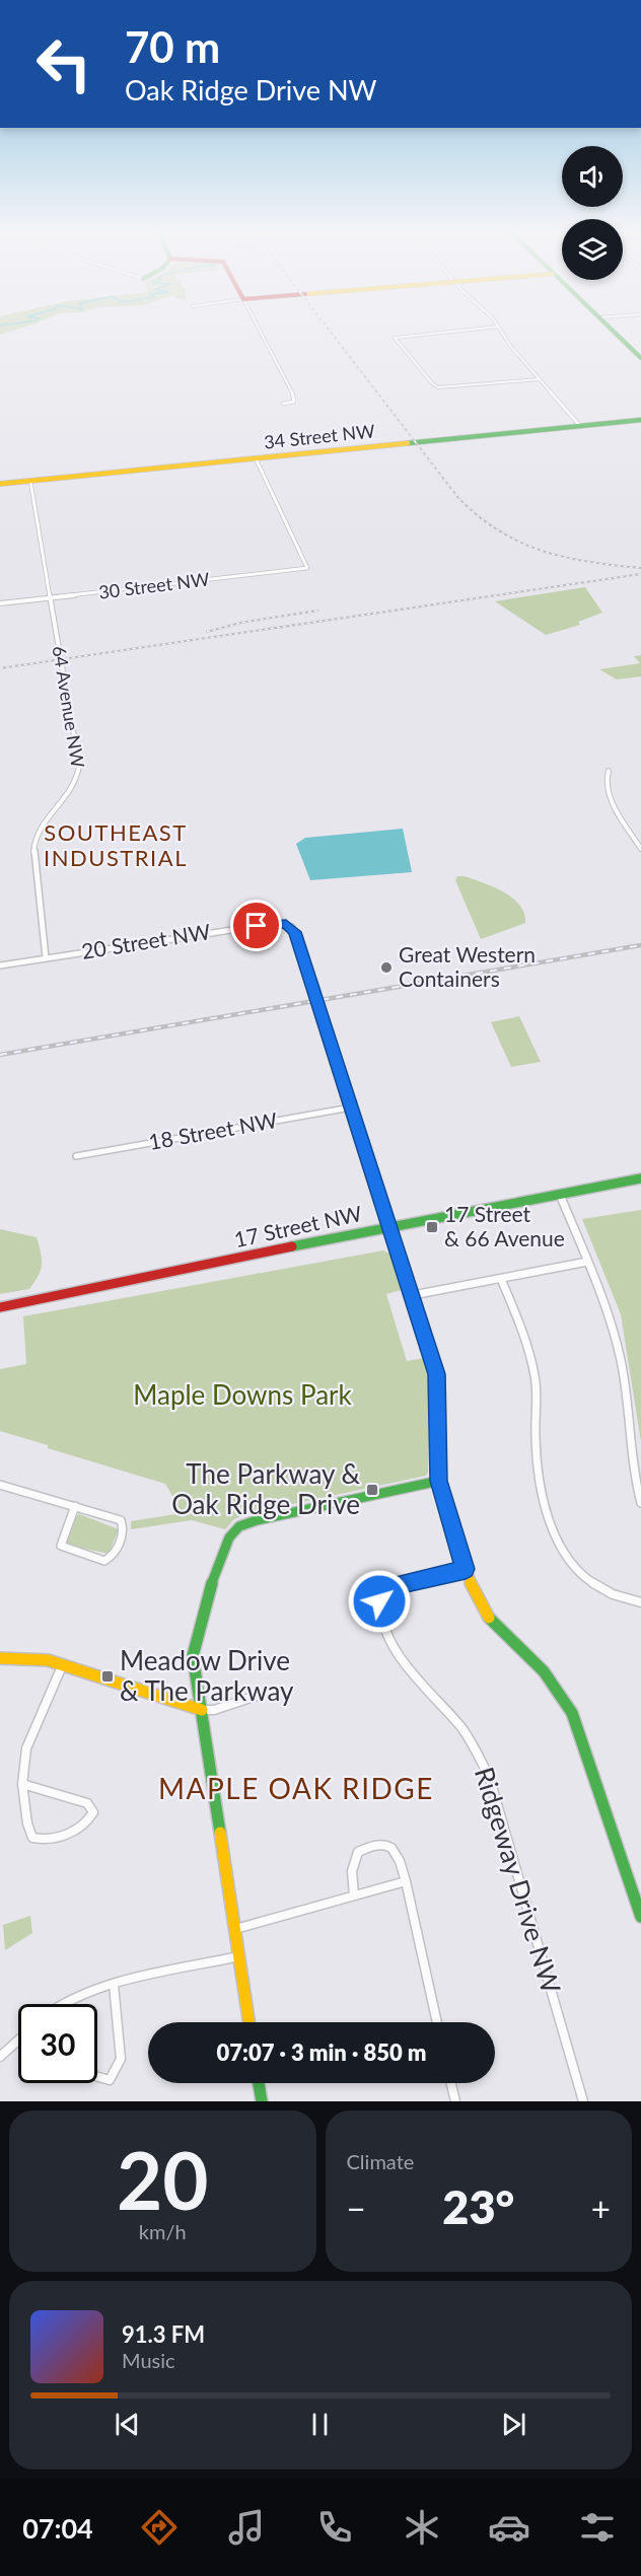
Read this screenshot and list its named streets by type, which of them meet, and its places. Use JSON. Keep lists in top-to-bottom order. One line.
{"streets":{"street":["34 Street NW","30 Street NW","64 Avenue NW","20 Street NW","18 Street NW","17 Street NW","Ridgeway Drive NW"]},"crossings":[["34 Street NW","30 Street NW"],["34 Street NW","64 Avenue NW"],["30 Street NW","64 Avenue NW"],["64 Avenue NW","20 Street NW"],["20 Street NW","18 Street NW"]],"districts":["SOUTHEAST INDUSTRIAL","MAPLE OAK RIDGE"],"parks":["Maple Downs Park"],"places":{"other":["Great Western Containers"],"transit":["17 Street & 66 Avenue","The Parkway & Oak Ridge Drive","Meadow Drive & The Parkway"]},"page":{"turn":["70 m","Oak Ridge Drive NW"],"limit":"30","trip":"07:07 · 3 min · 850 m","tile":[["20","km/h"],"Climate"],"heat":["−","23°","+"],"song":["91.3 FM","Music"],"tabs":"07:04"}}
